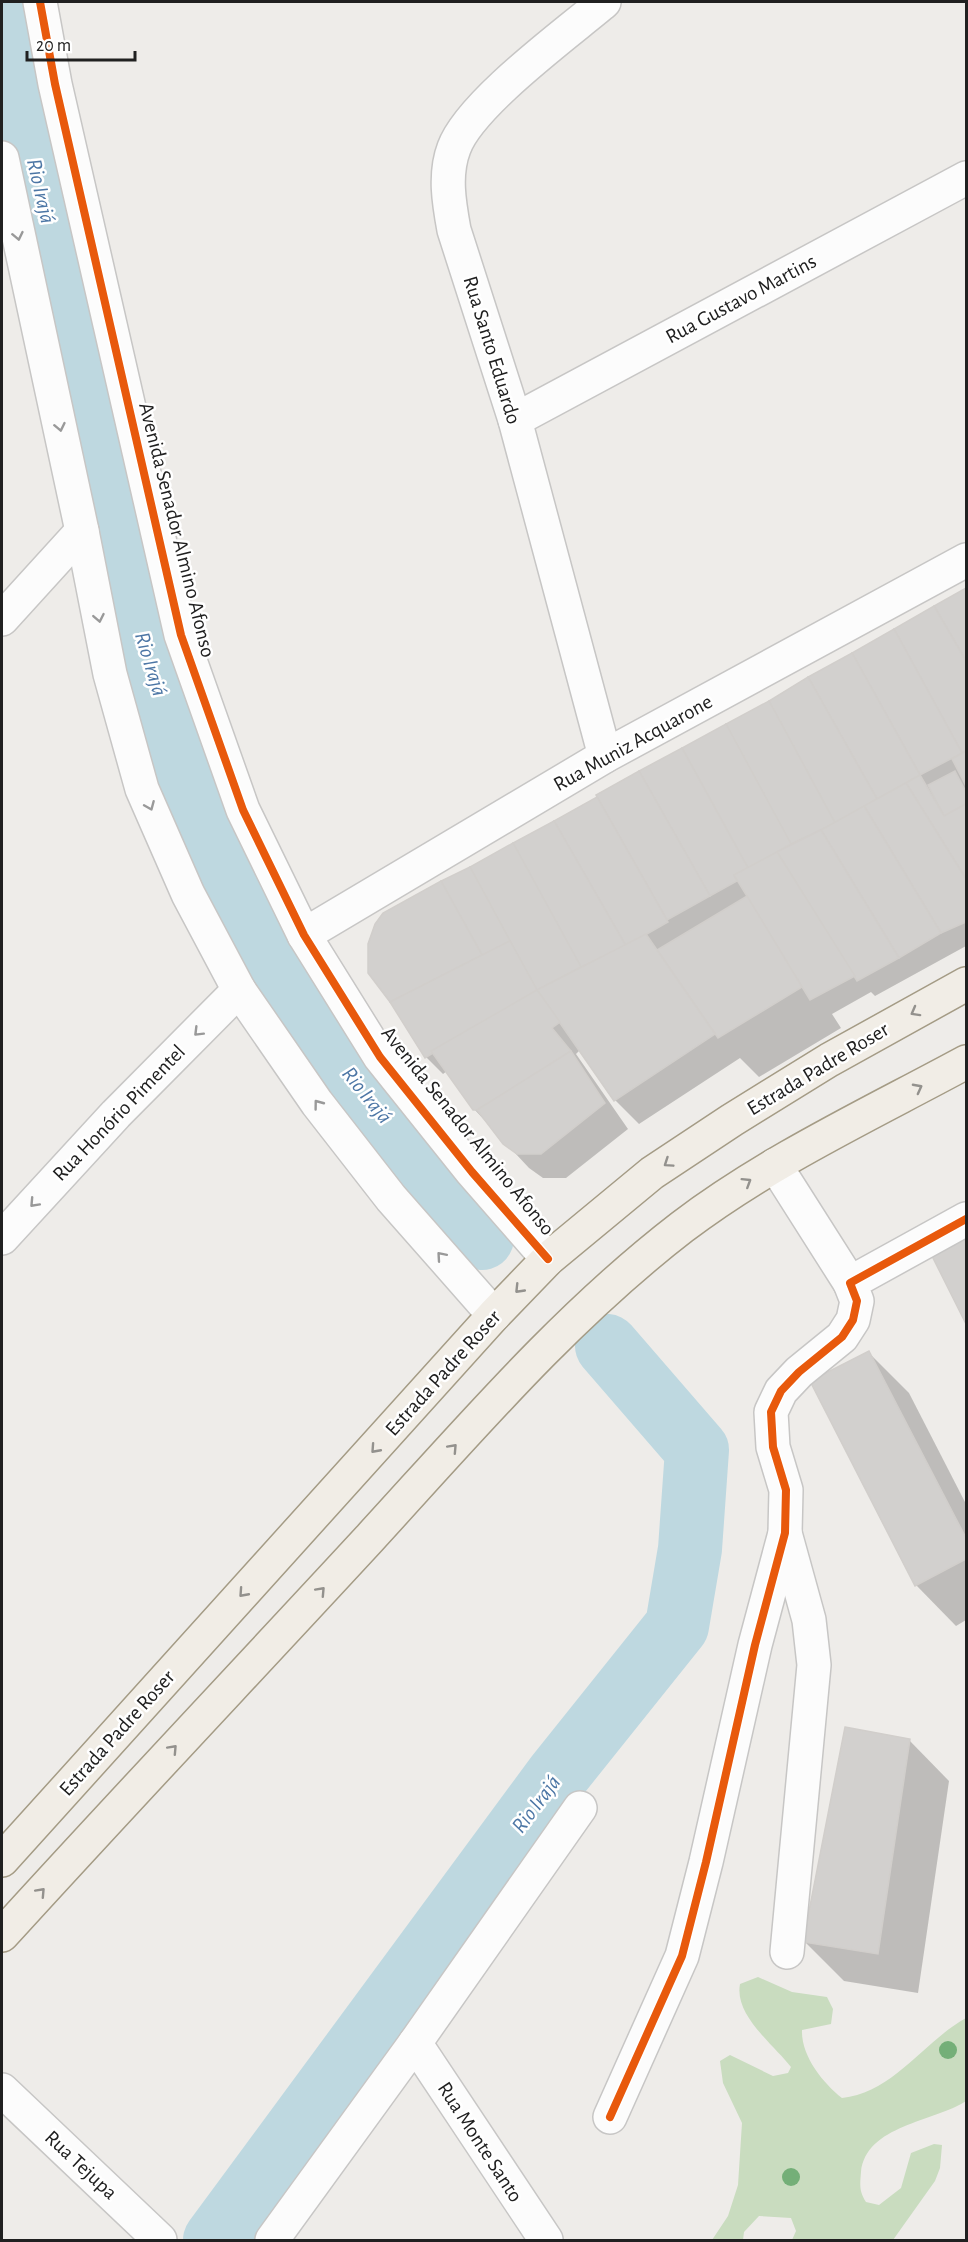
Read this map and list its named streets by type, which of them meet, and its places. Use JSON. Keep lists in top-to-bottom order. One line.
{"streets":{"main road":["Estrada Padre Roser"],"street":["Rua Gustavo Martins","Rua Santo Eduardo","Avenida Senador Almino Afonso","Rua Muniz Acquarone","Rua Honório Pimentel","Rua Monte Santo","Rua Tejupa"]},"crossings":[["Rua Gustavo Martins","Rua Santo Eduardo"],["Rua Santo Eduardo","Rua Muniz Acquarone"],["Avenida Senador Almino Afonso","Rua Muniz Acquarone"],["Avenida Senador Almino Afonso","Estrada Padre Roser"]],"one_way":["Rua Honório Pimentel"],"water":["Rio Irajá"],"scale_bar":"20 m"}
